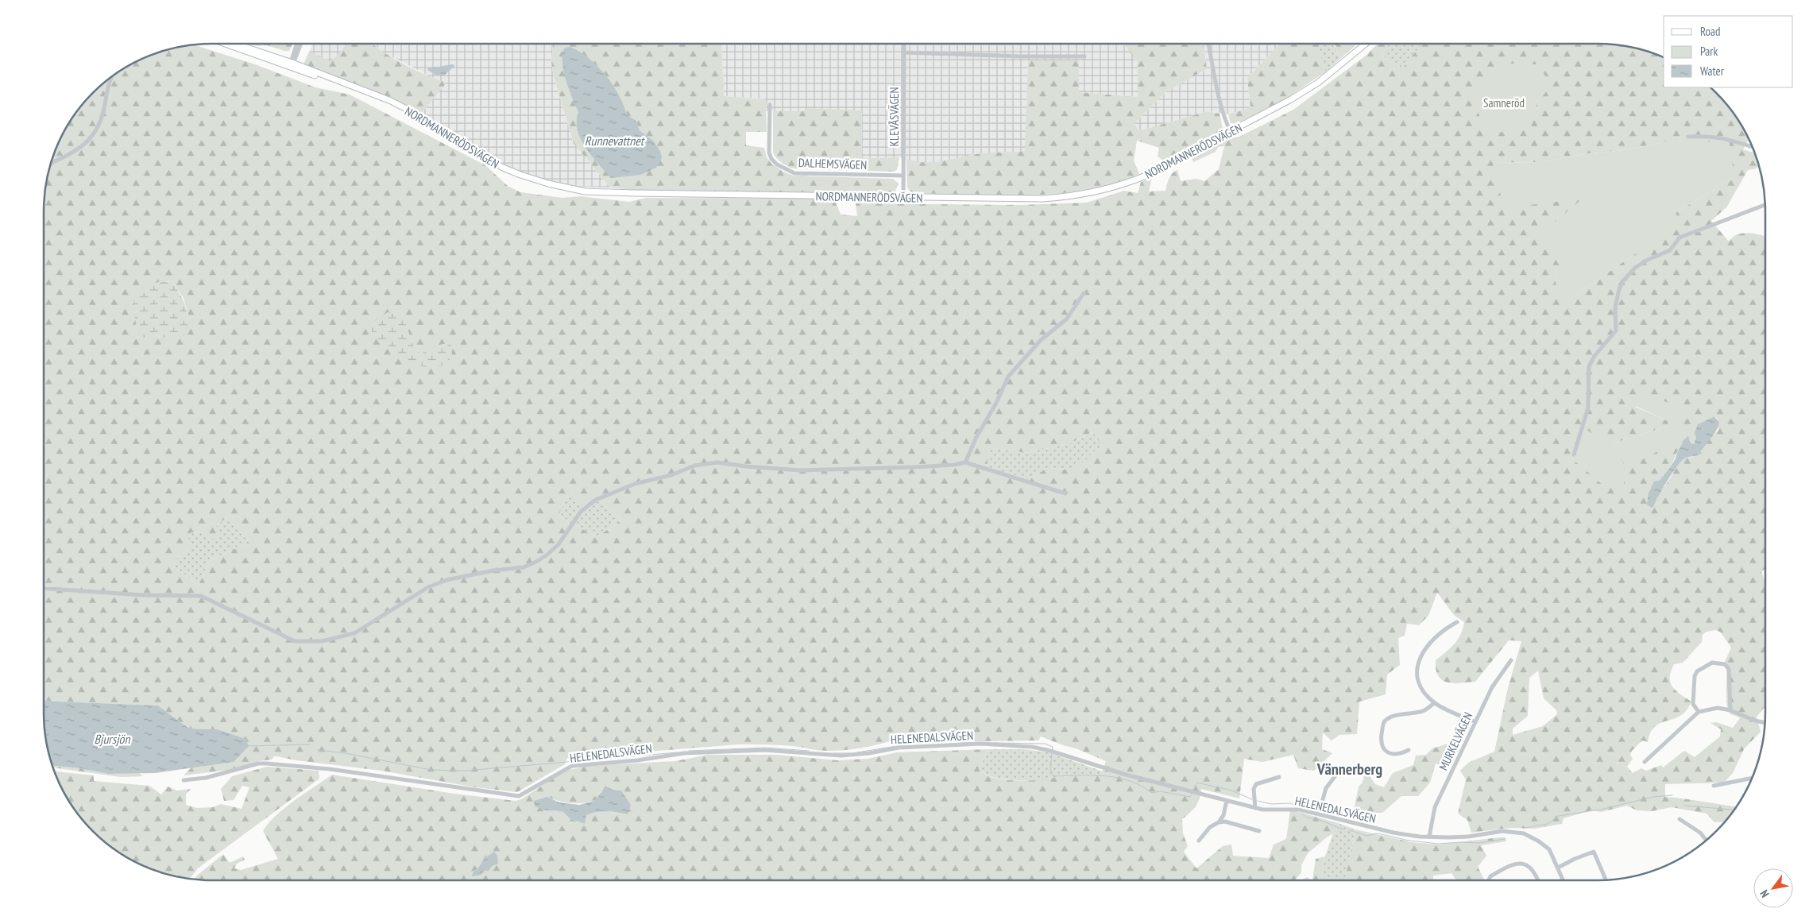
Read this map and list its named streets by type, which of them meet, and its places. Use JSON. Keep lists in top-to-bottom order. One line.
{"streets":{"main road":["NORDMANNERÖDSVÄGEN"],"street":["KLEVÅSVÄGEN","DALHEMSVÄGEN","HELENEDALSVÄGEN","MURKELVÄGEN"]},"crossings":[["KLEVÅSVÄGEN","NORDMANNERÖDSVÄGEN"],["KLEVÅSVÄGEN","DALHEMSVÄGEN"],["HELENEDALSVÄGEN","MURKELVÄGEN"]],"districts":["Vännerberg"],"water":["Runnevattnet","Bjursjön"],"parks":["Samneröd"],"legend":["Road","Park","Water"],"north":"bottom left"}
